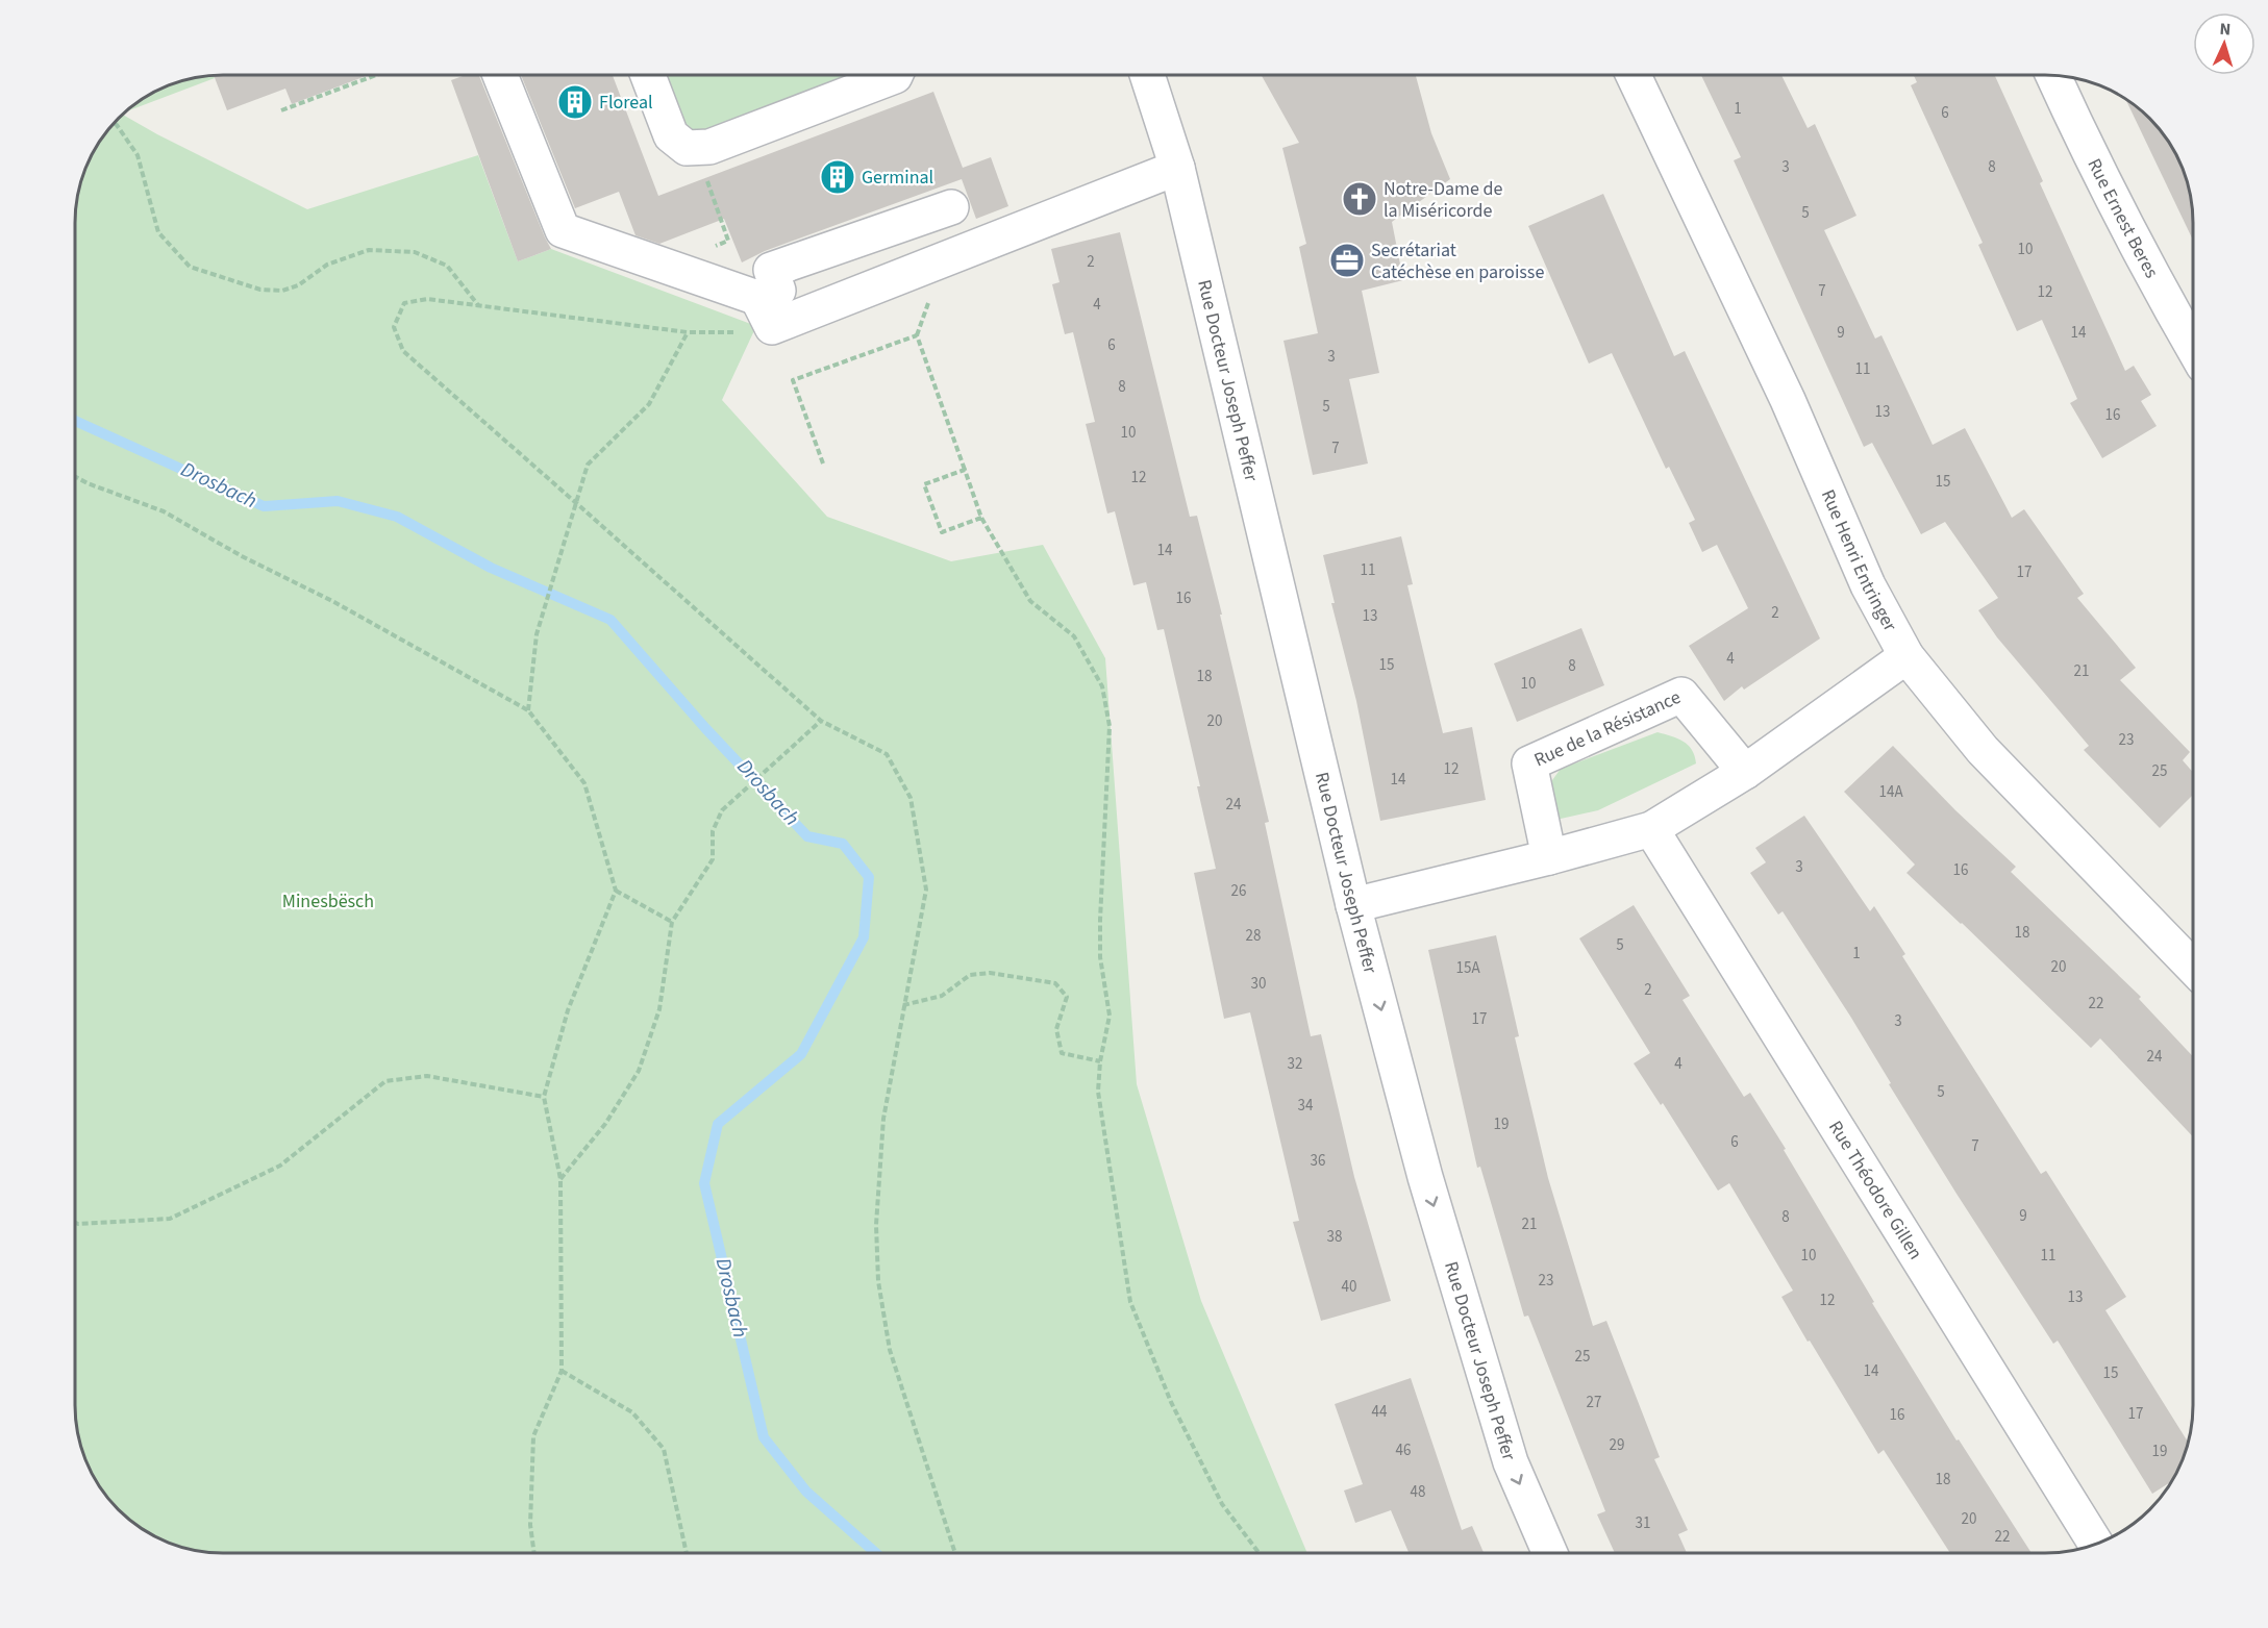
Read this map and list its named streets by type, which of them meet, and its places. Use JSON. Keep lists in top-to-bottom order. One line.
{"streets":{"street":["Rue Ernest Beres","Rue Docteur Joseph Peffer","Rue Henri Entringer","Rue de la Résistance","Rue Théodore Gillen"]},"one_way":["Rue Docteur Joseph Peffer"],"water":["Drosbach"],"parks":["Minesbësch"],"places":{"building":["Floreal","Germinal"],"church":["Notre-Dame de la Miséricorde"],"office":["Secrétariat Catéchèse en paroisse"]},"house_numbers":["1","6","3","8","5","10","2","7","12","4","9","14","6","3","11","8","5","13","16","10","7","12","15","14","11","17","16","2","13","4","15","8","21","18","10","20","23","12","25","14","14A","24","3","16","26","18","28","5","1","20","15A","30","2","22","17","3","24","32","4","5","34","19","6","7","36","9","8","21","38","10","11","23","40","13","12","25","14","15","27","44","17","16","29","46","19","18","48","20","31","22"],"north":"top"}
